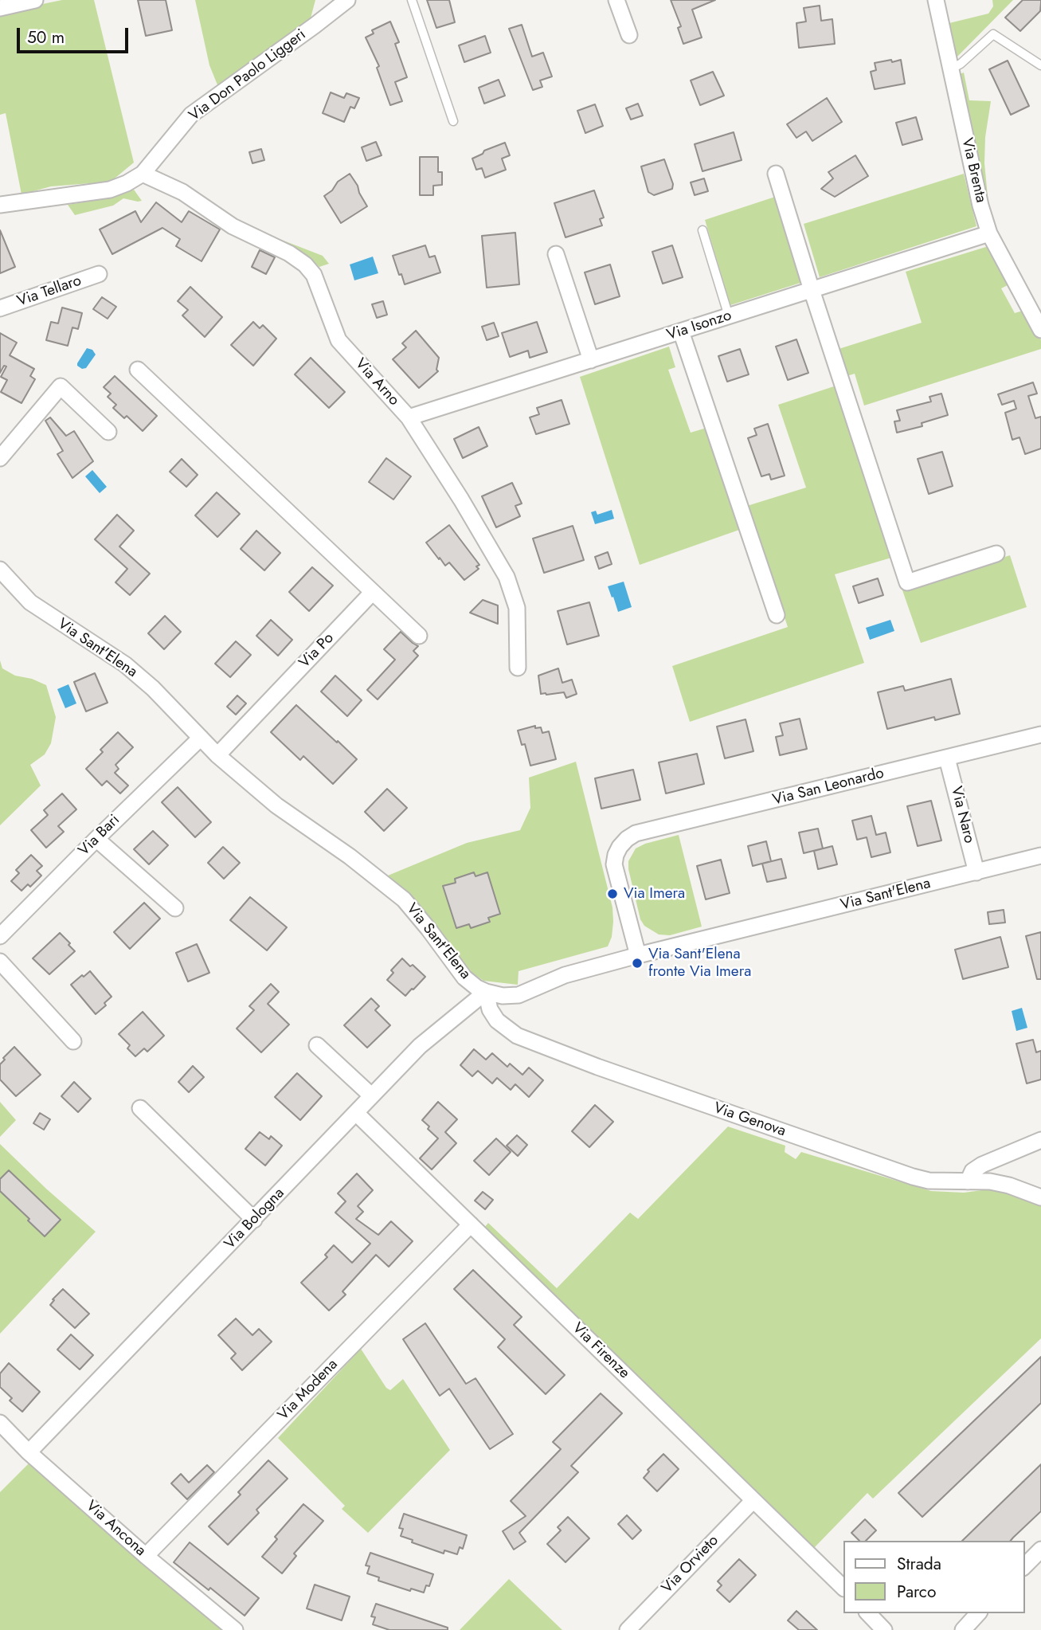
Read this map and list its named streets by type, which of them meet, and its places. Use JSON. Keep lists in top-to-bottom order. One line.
{"streets":{"street":["Via Don Paolo Liggeri","Via Brenta","Via Tellaro","Via Isonzo","Via Arno","Via Sant'Elena","Via Po","Via San Leonardo","Via Naro","Via Bari","Via Genova","Via Bologna","Via Firenze","Via Modena","Via Ancona","Via Orvieto"]},"crossings":[["Via Don Paolo Liggeri","Via Arno"],["Via Brenta","Via Isonzo"],["Via Isonzo","Via Arno"],["Via Sant'Elena","Via Po"],["Via Sant'Elena","Via San Leonardo"],["Via Sant'Elena","Via Naro"],["Via Sant'Elena","Via Bari"],["Via Sant'Elena","Via Genova"],["Via Sant'Elena","Via Bologna"],["Via San Leonardo","Via Naro"],["Via Genova","Via Bologna"],["Via Bologna","Via Firenze"],["Via Bologna","Via Ancona"],["Via Firenze","Via Modena"],["Via Firenze","Via Orvieto"],["Via Modena","Via Ancona"]],"places":["Via Imera","Via Sant'Elena fronte Via Imera"],"legend":["Strada","Parco"],"scale_bar":"50 m"}
